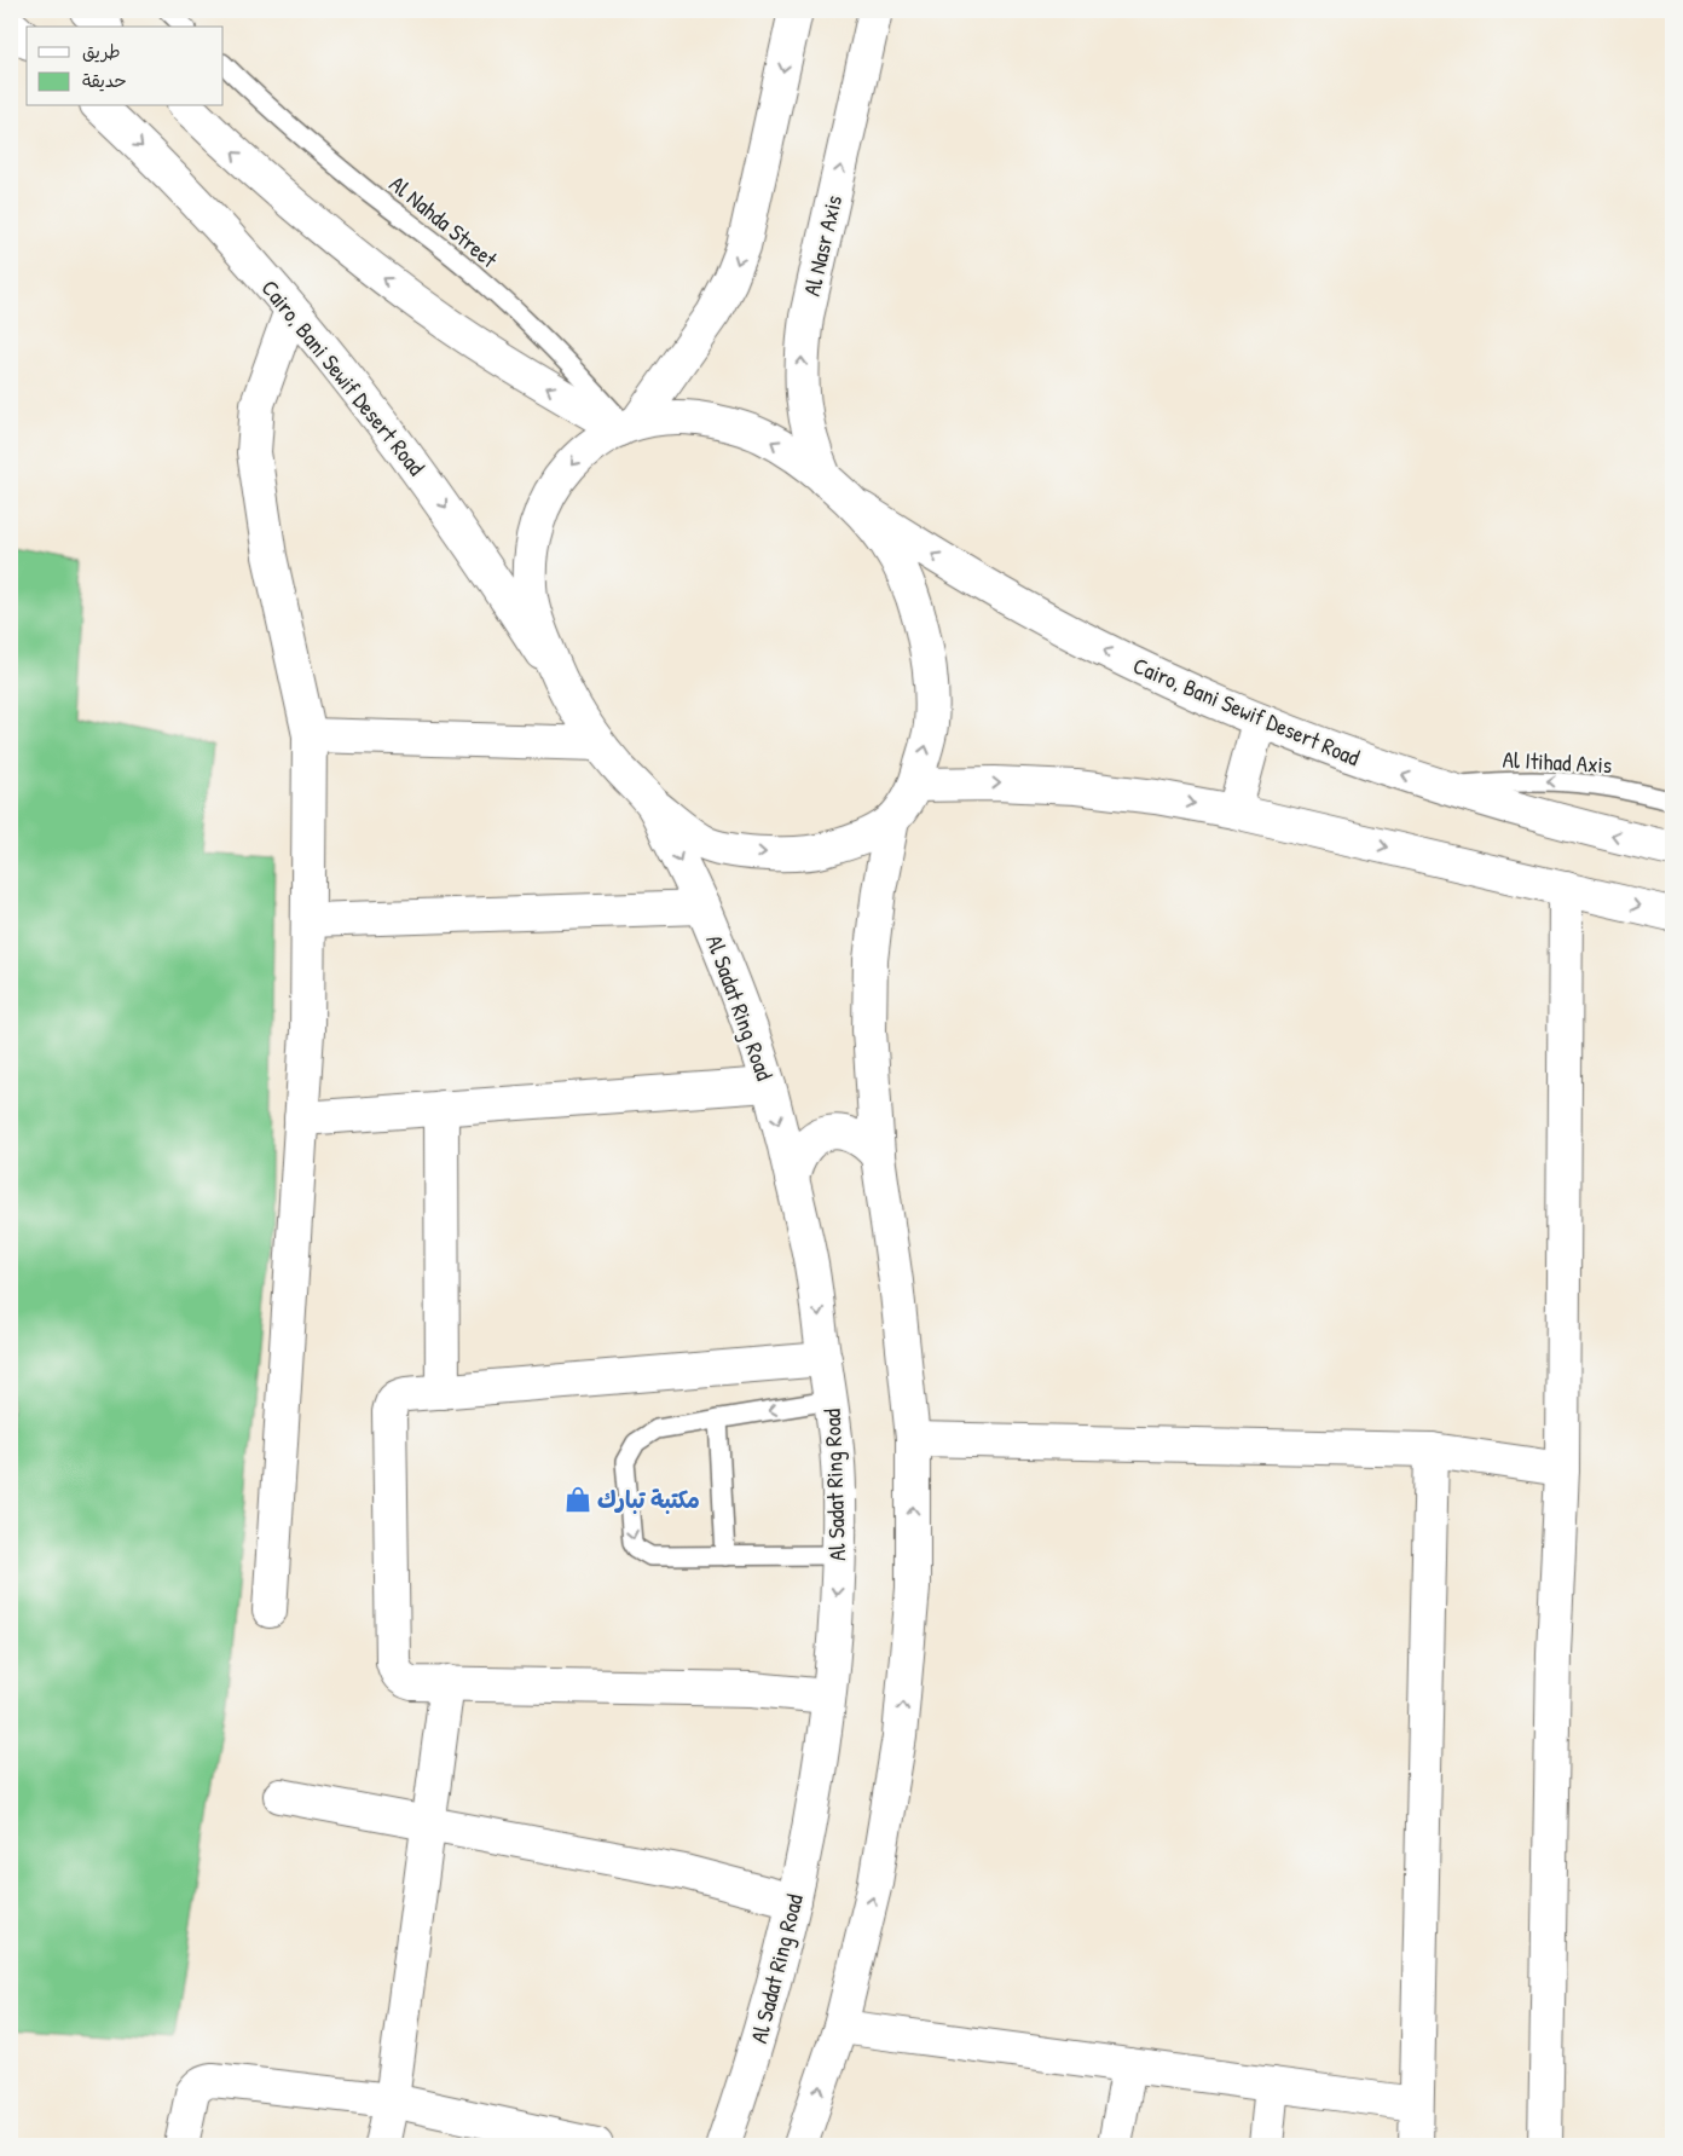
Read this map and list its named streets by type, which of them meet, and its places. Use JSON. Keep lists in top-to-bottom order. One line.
{"streets":{"main road":["Al Nasr Axis","Cairo, Bani Sewif Desert Road","Al Sadat Ring Road"],"lane":["Al Nahda Street","Al Itihad Axis"]},"crossings":[["Cairo, Bani Sewif Desert Road","Al Itihad Axis"]],"one_way":["Al Itihad Axis"],"places":{"shop":["مكتبة تبارك"]},"legend":["طريق","حديقة"]}
